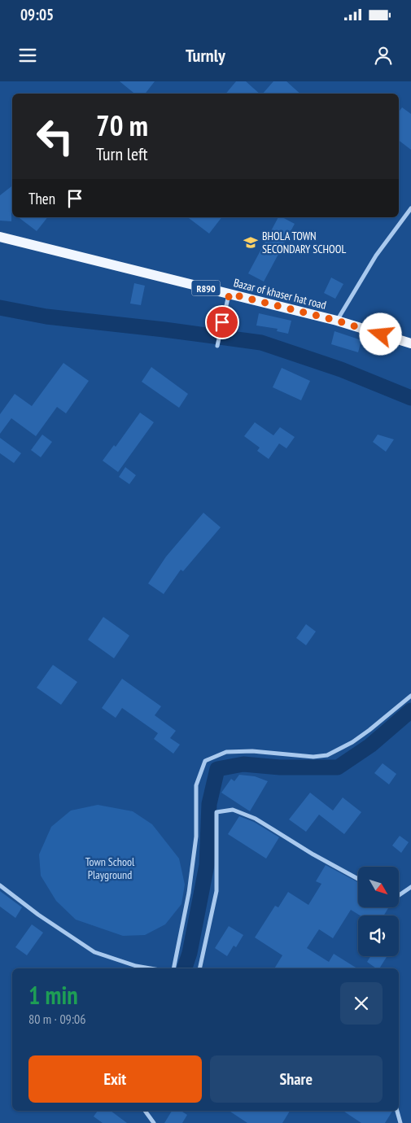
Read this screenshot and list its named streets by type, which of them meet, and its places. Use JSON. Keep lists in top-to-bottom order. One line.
{"streets":{"main road":["R890","Bazar of khaser hat road"]},"parks":["Town School Playground"],"places":{"school or university":["BHOLA TOWN SECONDARY SCHOOL"]},"north":"bottom right","page":{"status":"09:05","header":"Turnly","turn":["70 m","Turn left"],"then":"Then","heading":["1 min","80 m · 09:06"],"buttons":["Exit","Share"]}}
